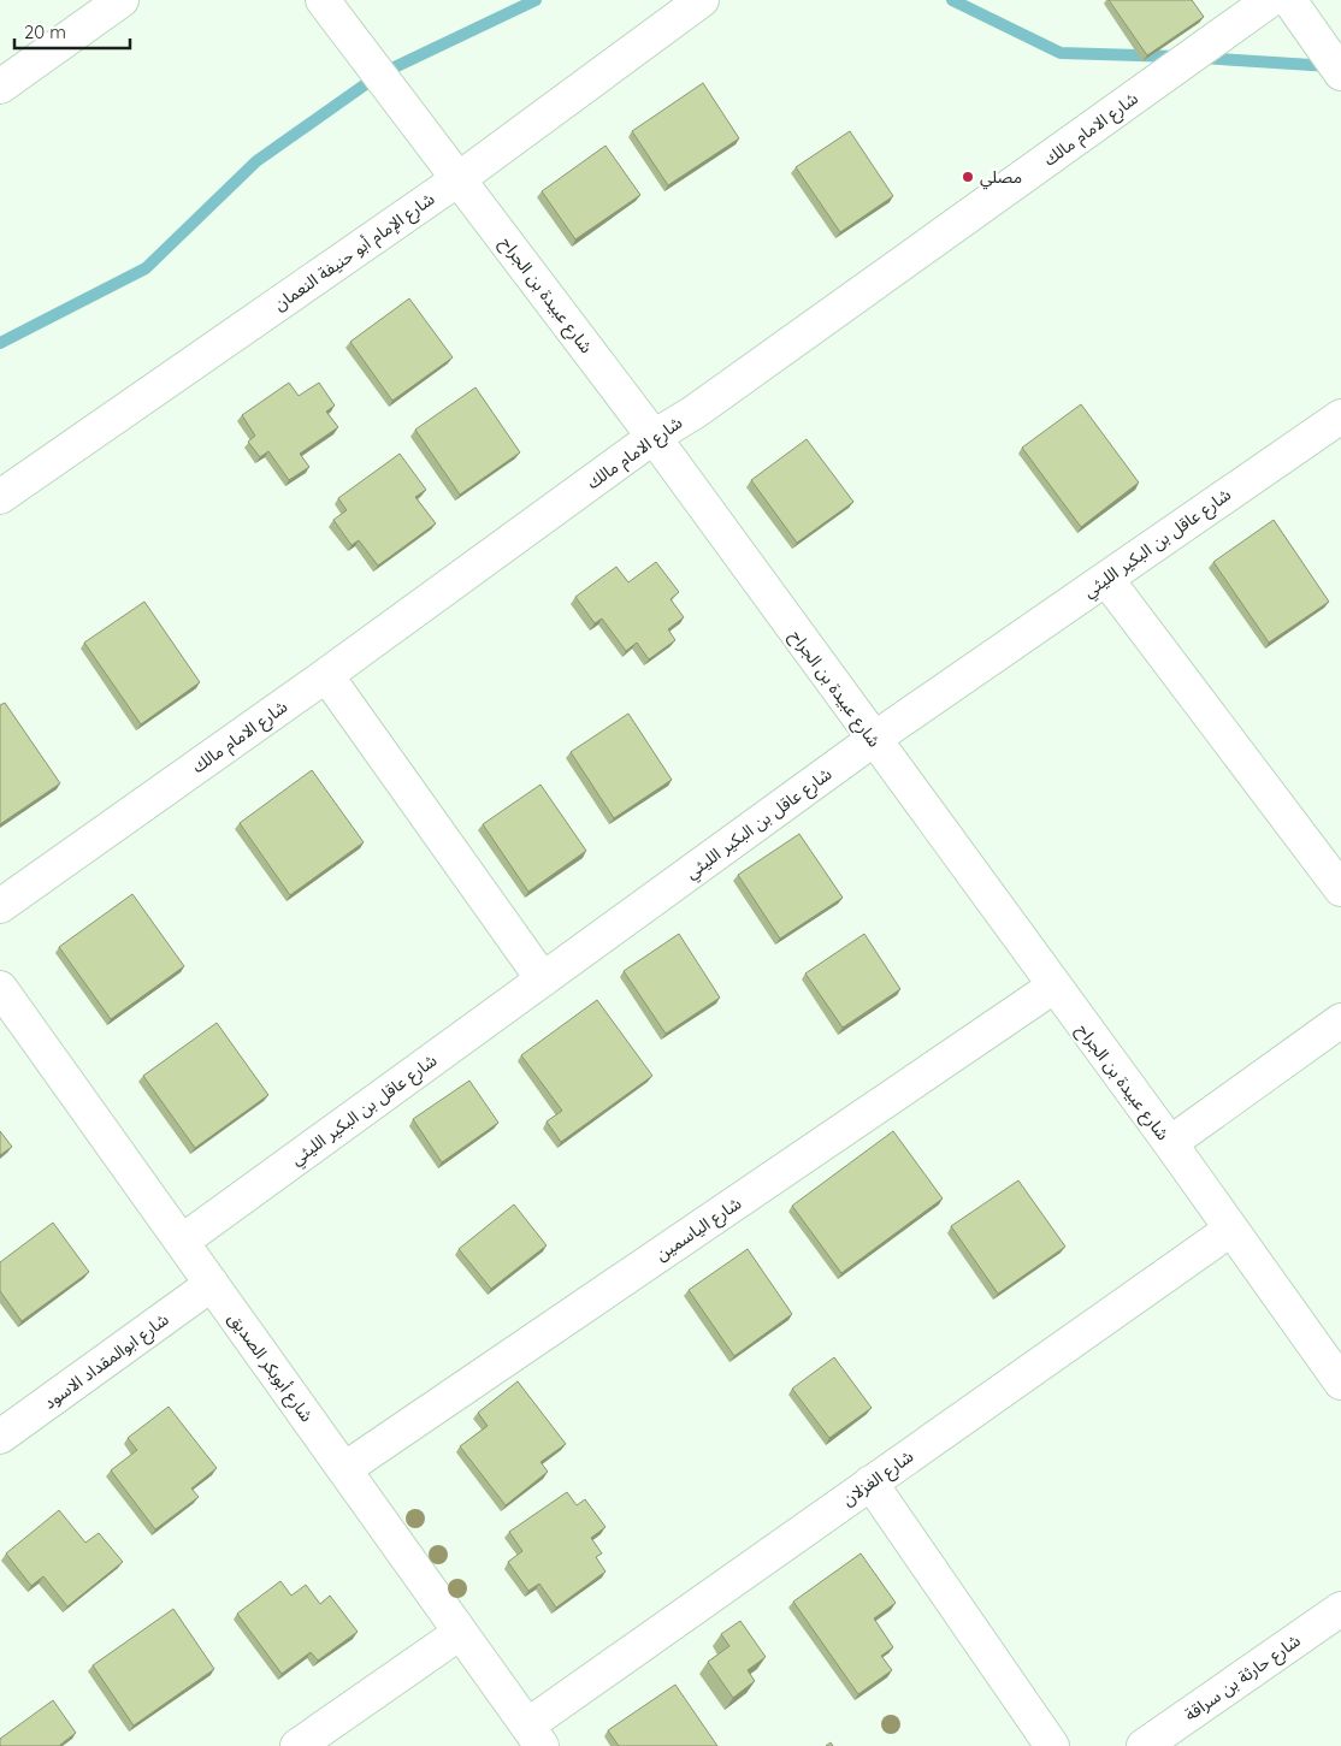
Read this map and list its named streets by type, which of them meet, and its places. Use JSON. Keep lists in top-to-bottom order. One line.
{"streets":{"street":["شارع الامام مالك","شارع الإمام أبو حنيفة النعمان","شارع عبيدة بن الجراح","شارع عاقل بن البكير الليثي","شارع الياسمين","شارع ابوالمقداد الاسود","شارع أبوبكر الصديق","شارع الغزلان","شارع حارثة بن سراقة"]},"crossings":[["شارع الامام مالك","شارع عبيدة بن الجراح"],["شارع الإمام أبو حنيفة النعمان","شارع عبيدة بن الجراح"],["شارع عبيدة بن الجراح","شارع عاقل بن البكير الليثي"],["شارع عبيدة بن الجراح","شارع الياسمين"],["شارع عبيدة بن الجراح","شارع الغزلان"],["شارع عاقل بن البكير الليثي","شارع أبوبكر الصديق"],["شارع الياسمين","شارع أبوبكر الصديق"],["شارع ابوالمقداد الاسود","شارع أبوبكر الصديق"],["شارع أبوبكر الصديق","شارع الغزلان"]],"places":["مصلي"],"scale_bar":"20 m"}
